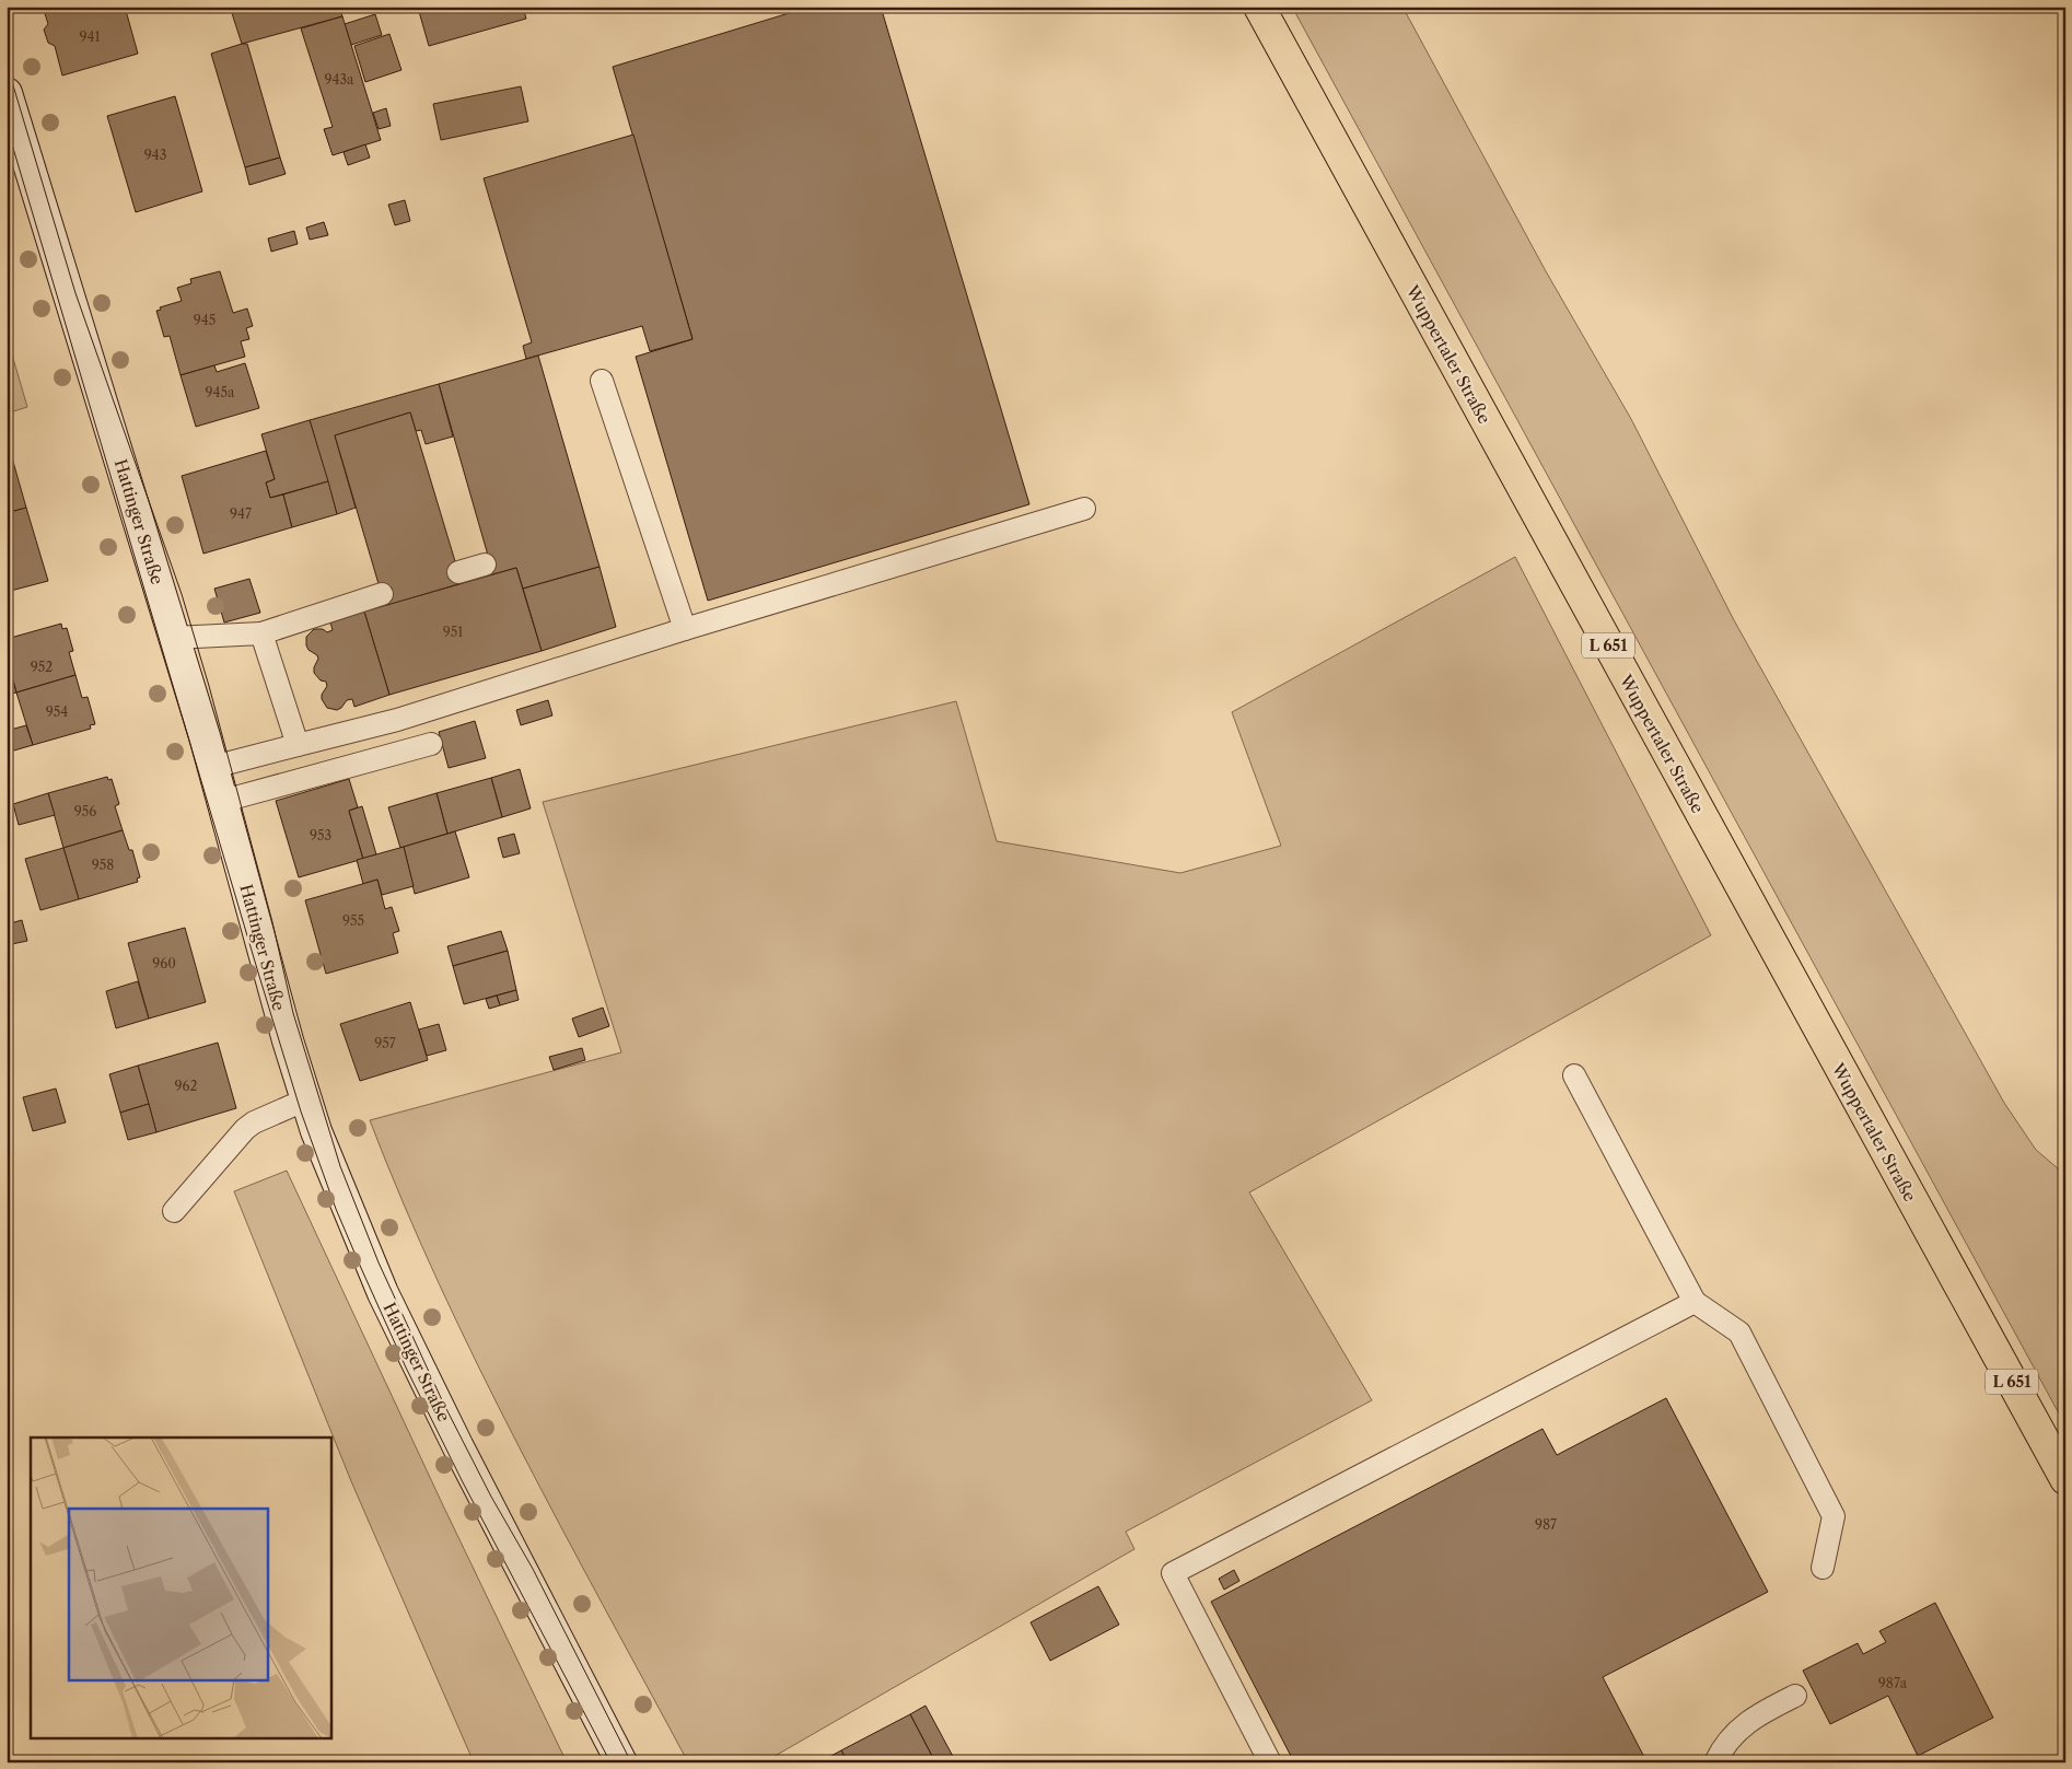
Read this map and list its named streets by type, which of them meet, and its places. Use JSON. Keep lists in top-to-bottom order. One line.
{"streets":{"main road":["Wuppertaler Straße","L 651"],"street":["Hattinger Straße"]},"house_numbers":["941","943a","943","945","945a","947","951","952","954","956","953","958","955","960","957","962","987","987a"]}
